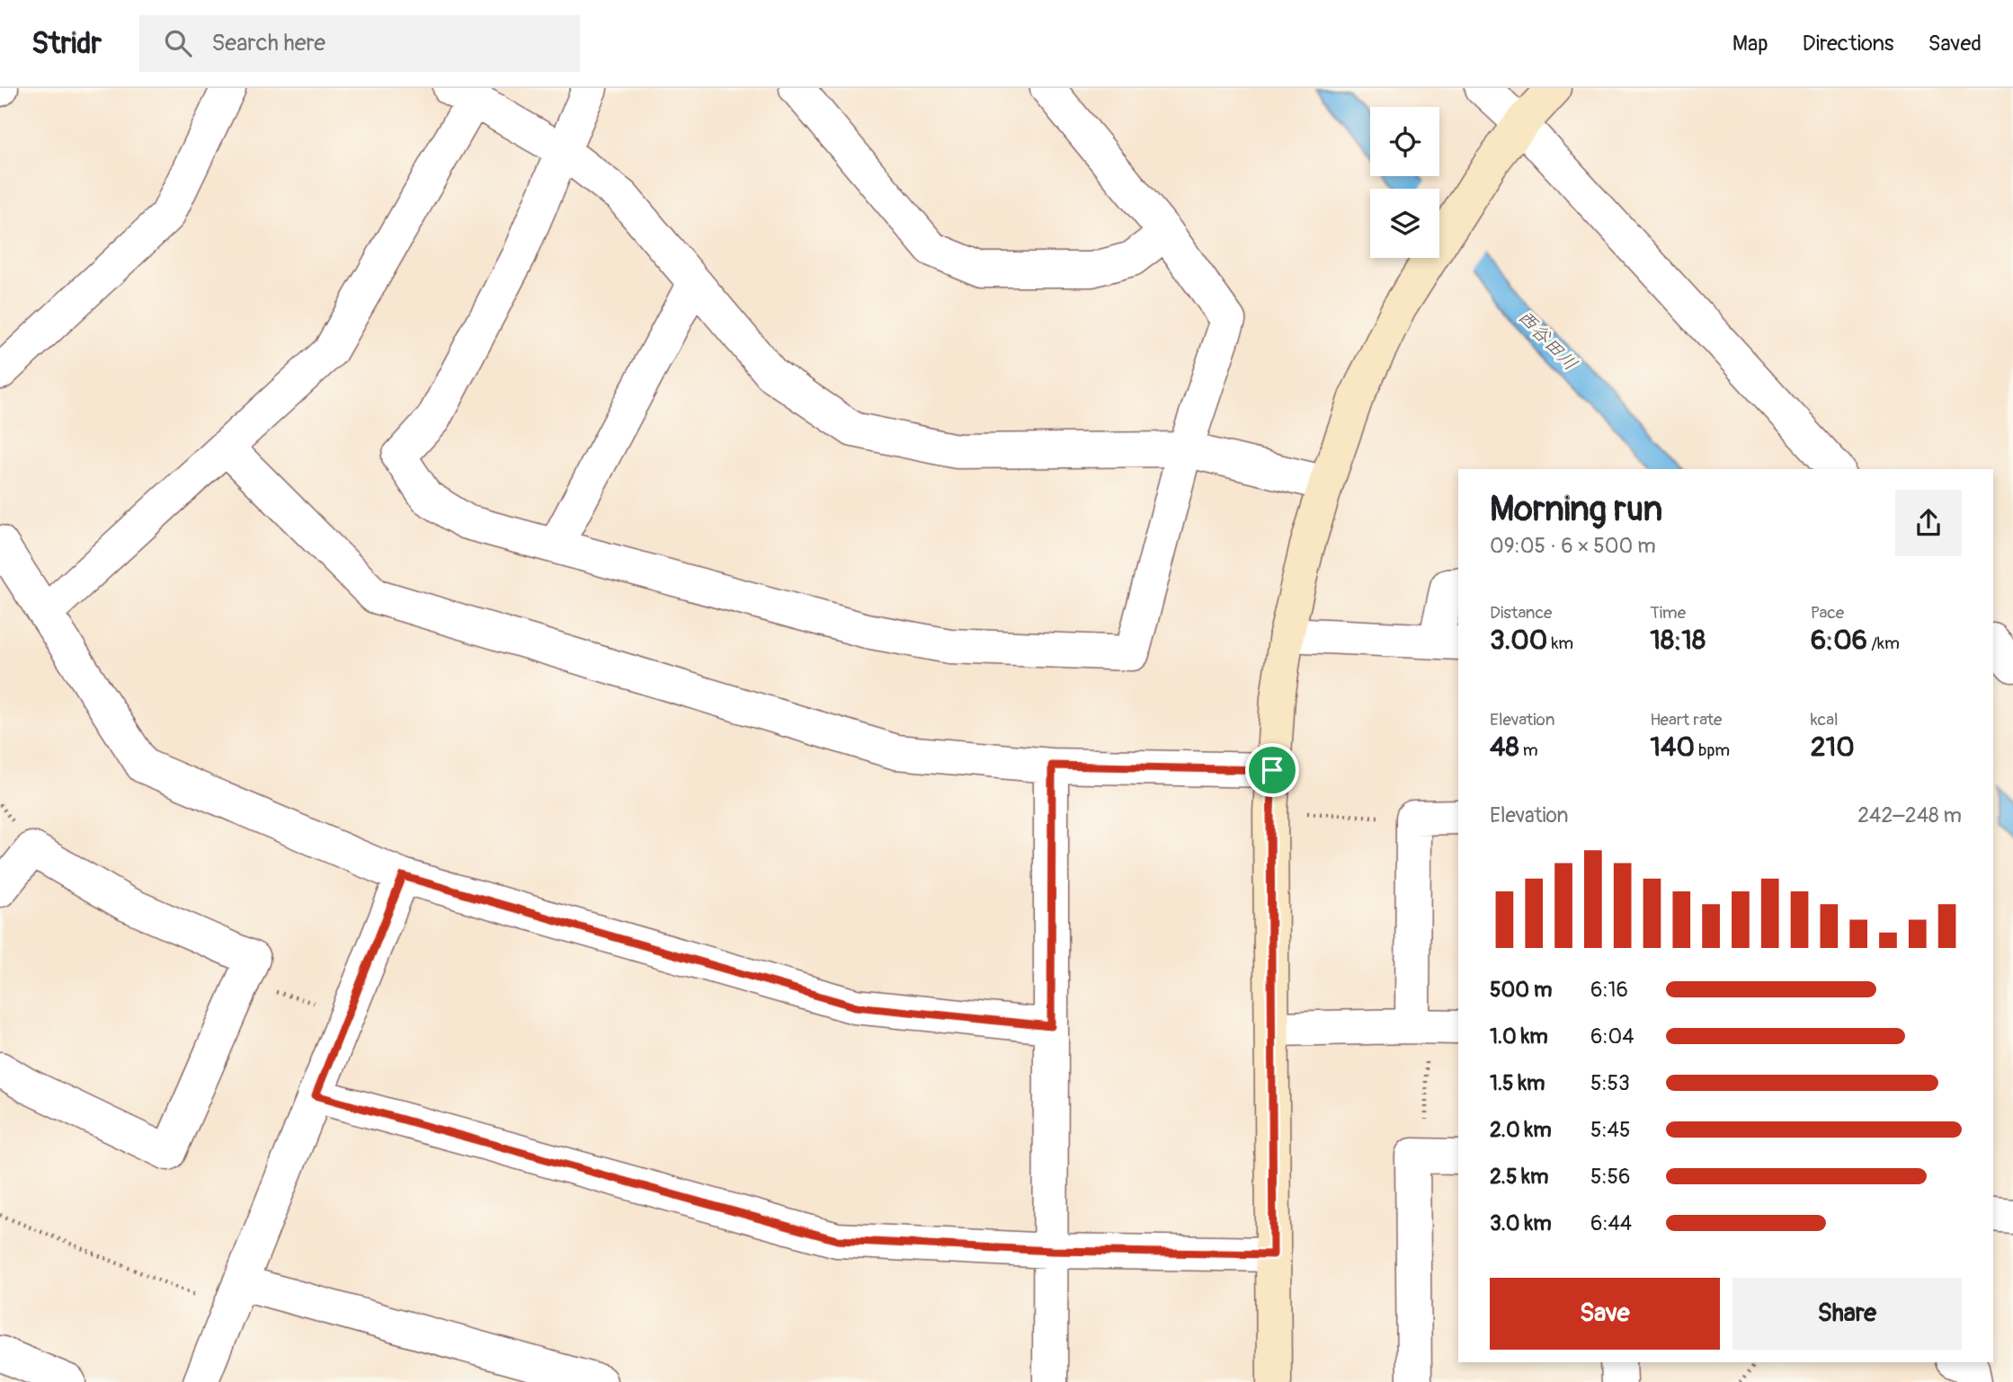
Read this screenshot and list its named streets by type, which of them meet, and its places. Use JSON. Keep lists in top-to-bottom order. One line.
{"water":["西谷田川"],"page":{"header":"Stridr","search":"Search here","nav":["Map","Directions","Saved"],"heading":["Morning run","09:05 · 6 × 500 m"],"stats":[["Distance","3.00 km"],["Time","18:18"],["Pace","6:06 /km"],["Elevation","48 m"],["Heart rate","140 bpm"],["kcal","210"]],"chart":["Elevation","242–248 m"],"list":[{"name":"500 m","note":"6:16"},{"name":"1.0 km","note":"6:04"},{"name":"1.5 km","note":"5:53"},{"name":"2.0 km","note":"5:45"},{"name":"2.5 km","note":"5:56"},{"name":"3.0 km","note":"6:44"}],"buttons":["Save","Share"]}}
